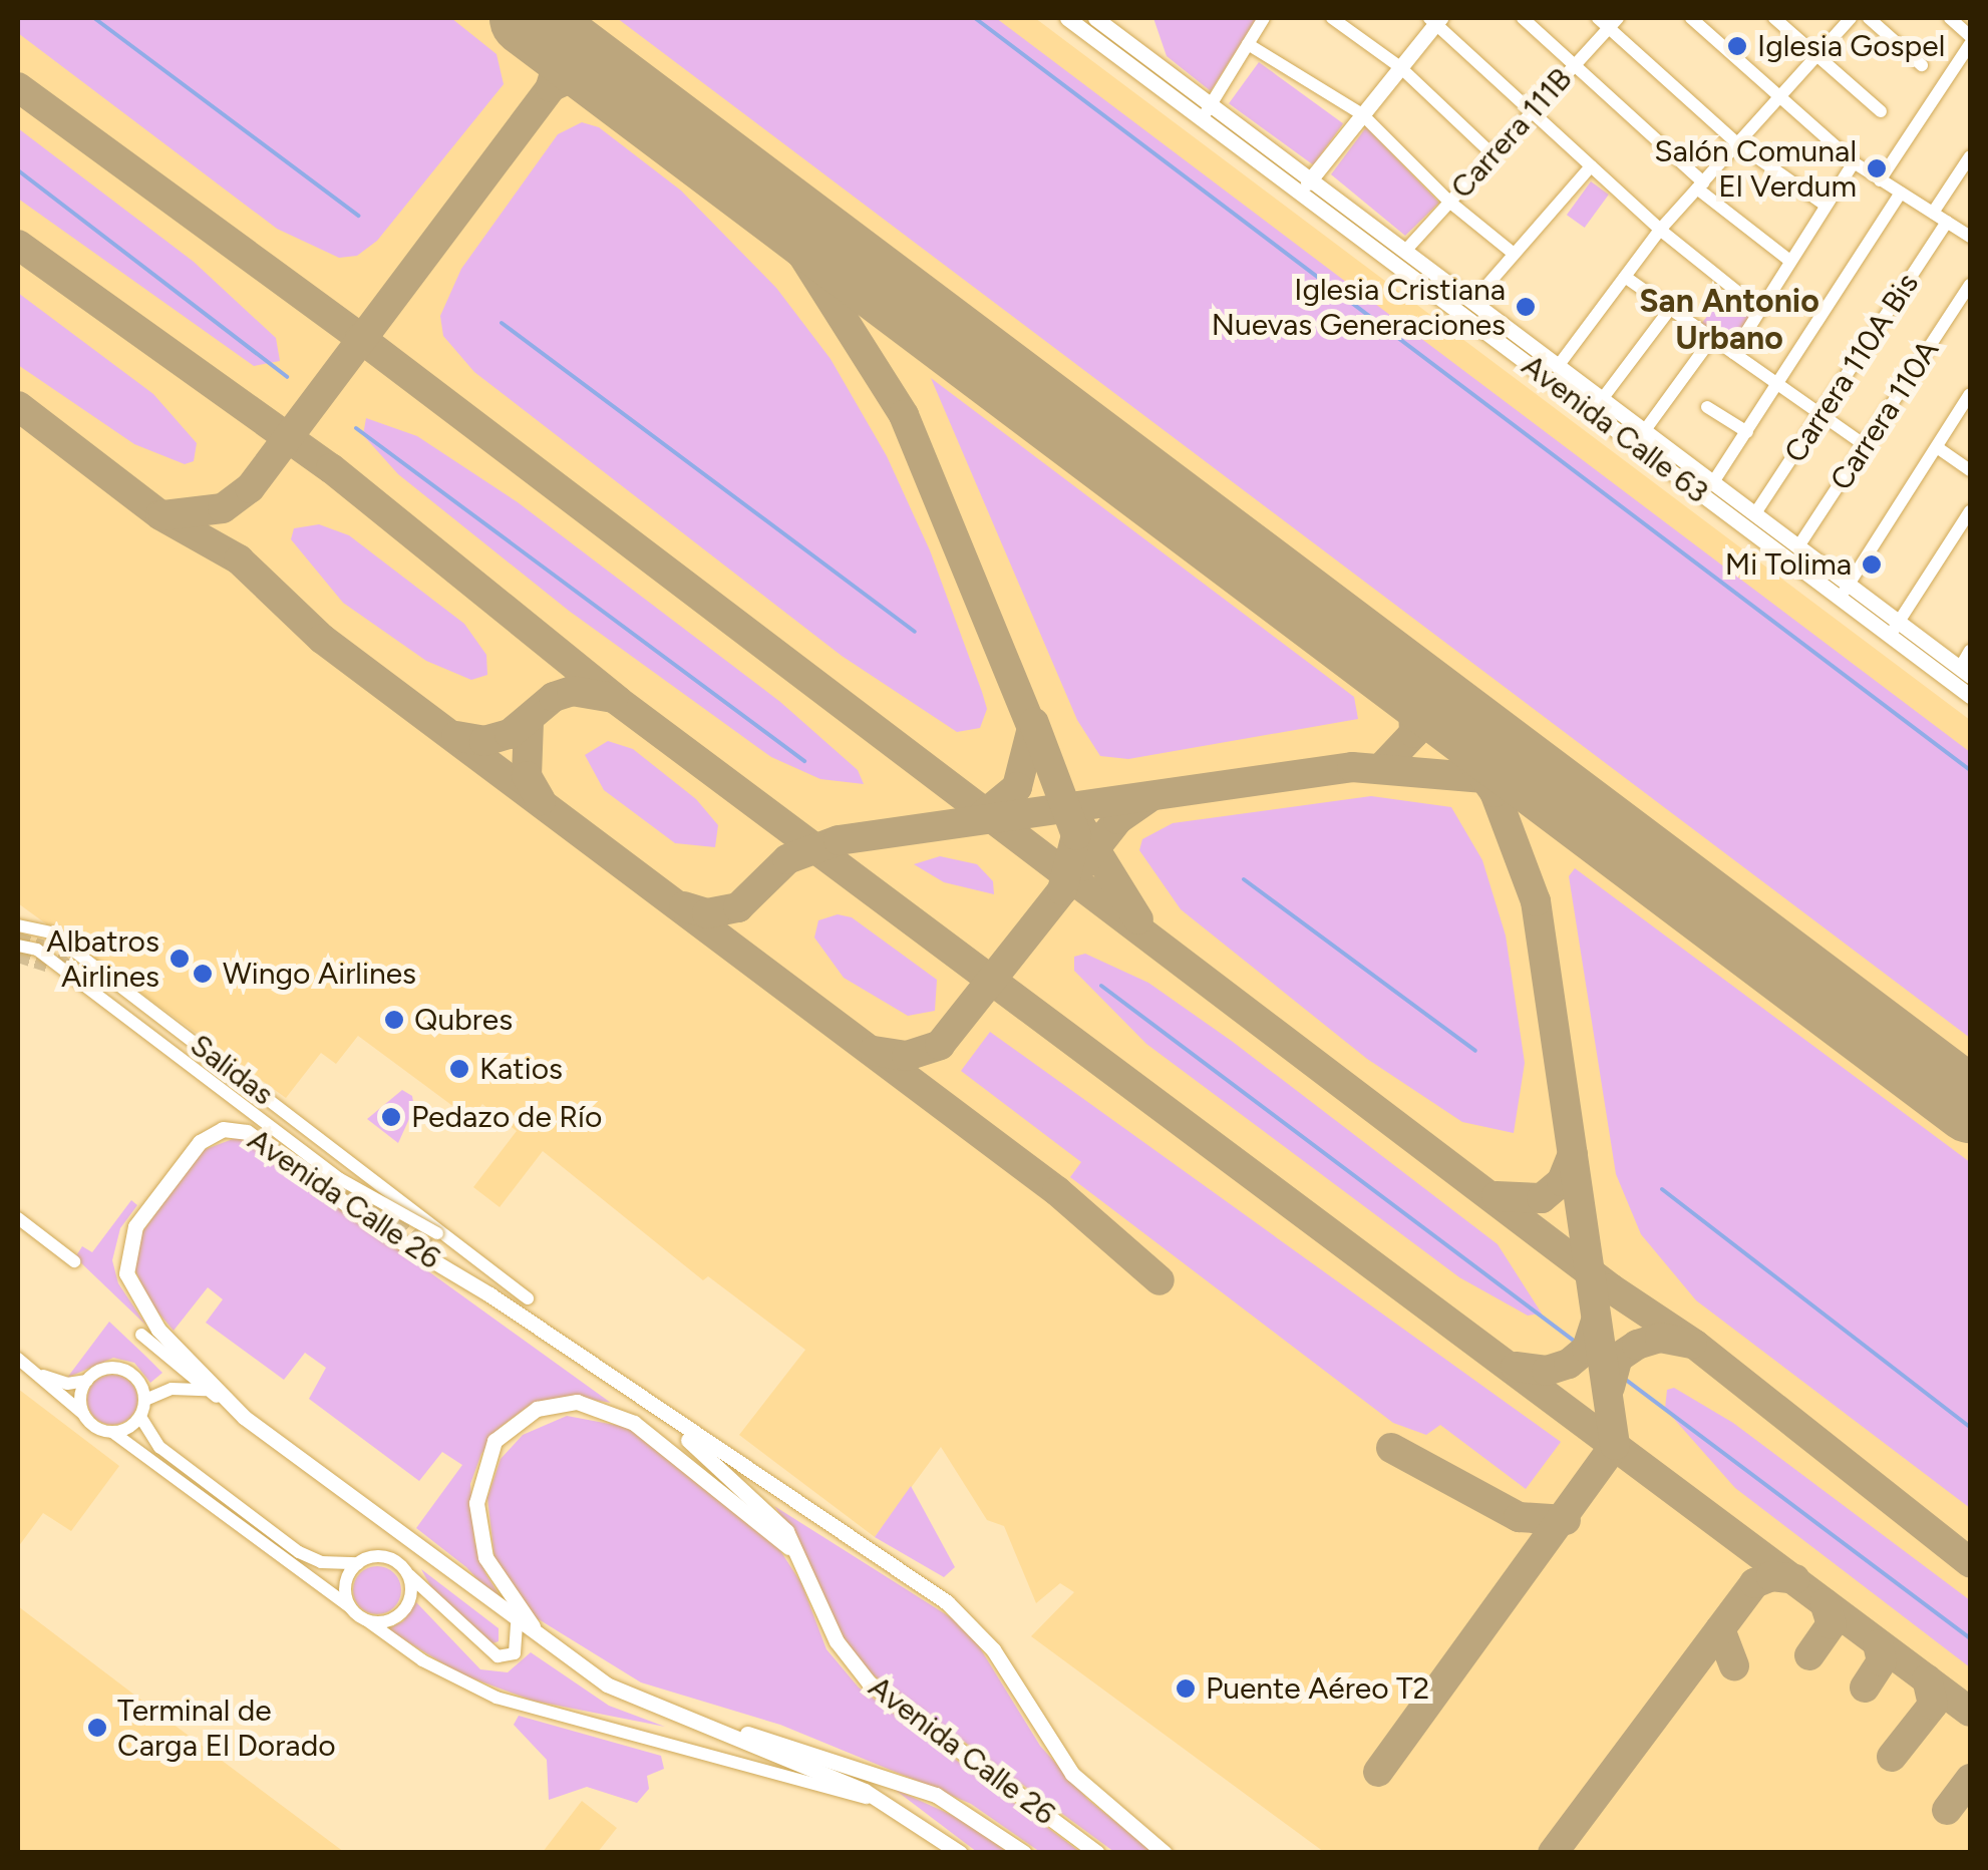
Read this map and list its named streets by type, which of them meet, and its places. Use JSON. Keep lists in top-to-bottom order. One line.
{"streets":{"main road":["Avenida Calle 63","Avenida Calle 26"],"street":["Carrera 111B","Carrera 110A Bis","Carrera 110A","Salidas"]},"crossings":[["Carrera 111B","Avenida Calle 63"],["Carrera 110A Bis","Avenida Calle 63"],["Carrera 110A","Avenida Calle 63"]],"districts":["San Antonio Urbano"],"places":["Iglesia Gospel","Salón Comunal El Verdum","Iglesia Cristiana Nuevas Generaciones","Mi Tolima","Albatros Airlines","Wingo Airlines","Qubres","Katios","Pedazo de Río","Puente Aéreo T2","Terminal de Carga El Dorado"]}
